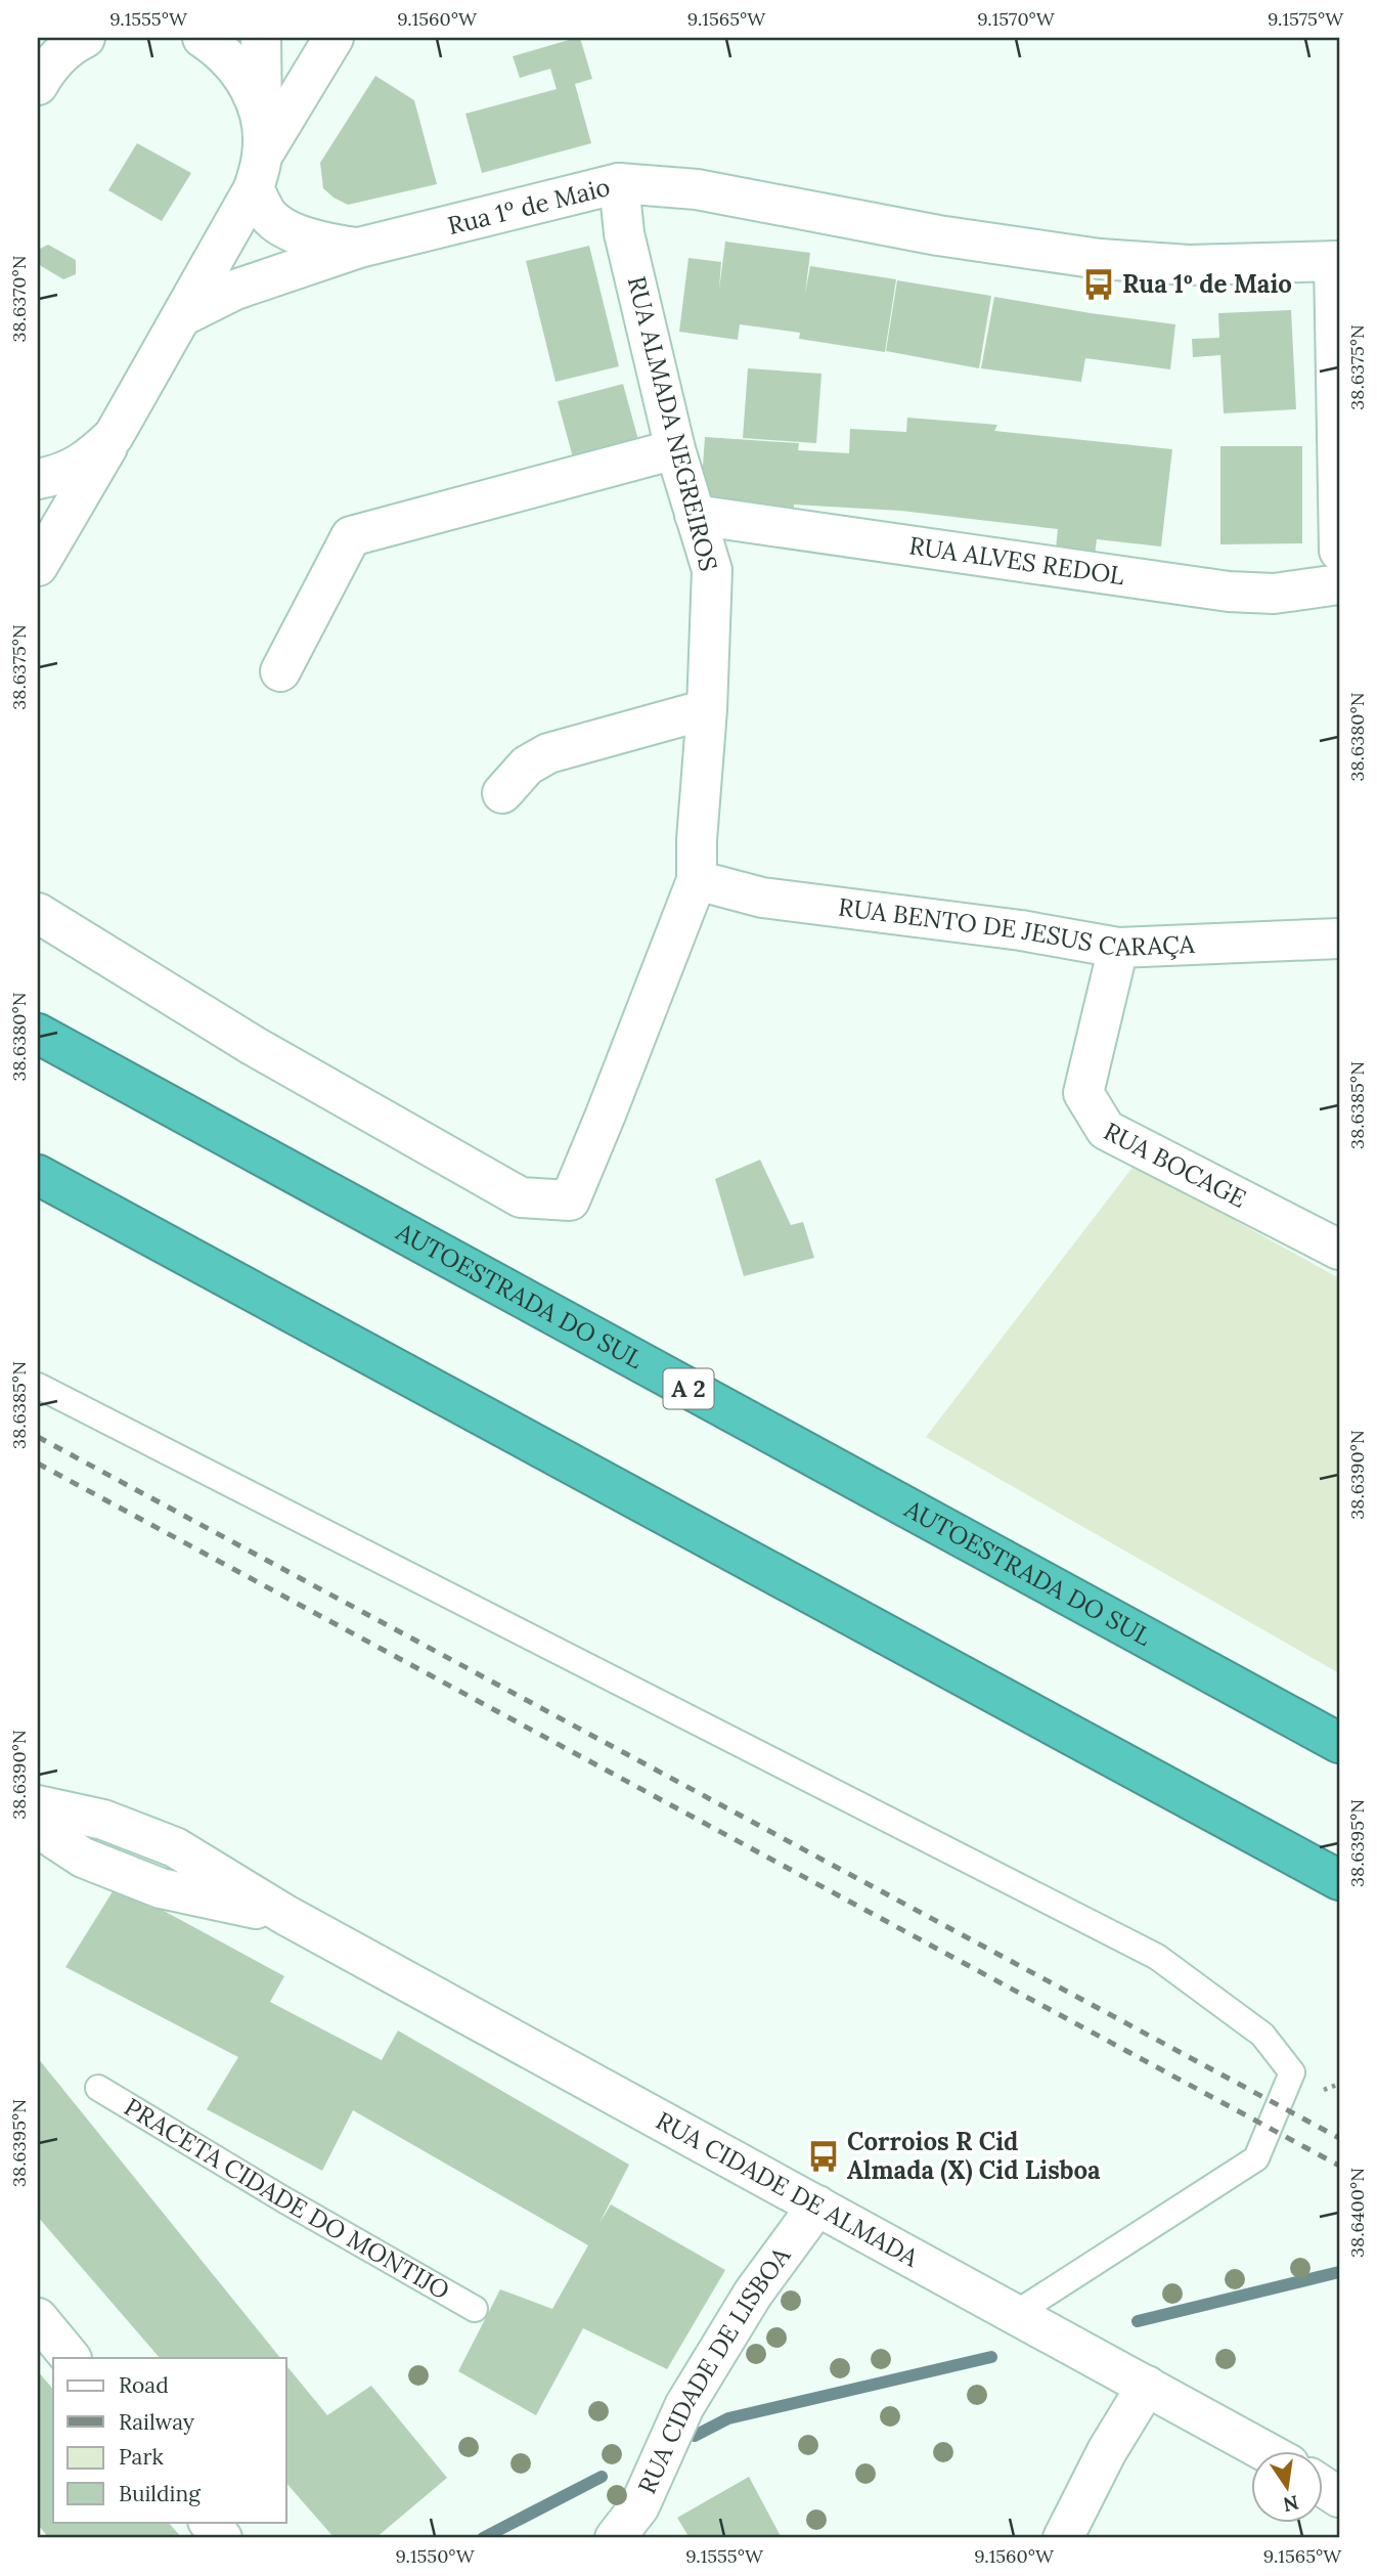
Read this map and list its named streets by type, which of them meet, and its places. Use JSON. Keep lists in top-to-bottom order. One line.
{"streets":{"highway":["AUTOESTRADA DO SUL","A 2"],"street":["Rua 1º de Maio","RUA ALMADA NEGREIROS","RUA ALVES REDOL","RUA BENTO DE JESUS CARAÇA","RUA BOCAGE","RUA CIDADE DE ALMADA","RUA CIDADE DE LISBOA"],"lane":["PRACETA CIDADE DO MONTIJO"]},"crossings":[["Rua 1º de Maio","RUA ALMADA NEGREIROS"],["RUA ALMADA NEGREIROS","RUA ALVES REDOL"],["RUA ALMADA NEGREIROS","RUA BENTO DE JESUS CARAÇA"],["RUA BENTO DE JESUS CARAÇA","RUA BOCAGE"],["RUA CIDADE DE ALMADA","RUA CIDADE DE LISBOA"]],"places":{"bus stop":["Rua 1º de Maio","Corroios R Cid Almada (X) Cid Lisboa"]},"legend":["Road","Railway","Park","Building"],"north":"bottom","coordinates":["9.1555°W","9.1560°W","9.1565°W","9.1570°W","9.1575°W","38.6370°N","38.6375°N","38.6380°N","38.6385°N","38.6390°N","38.6395°N","38.6400°N","9.1550°W"]}
